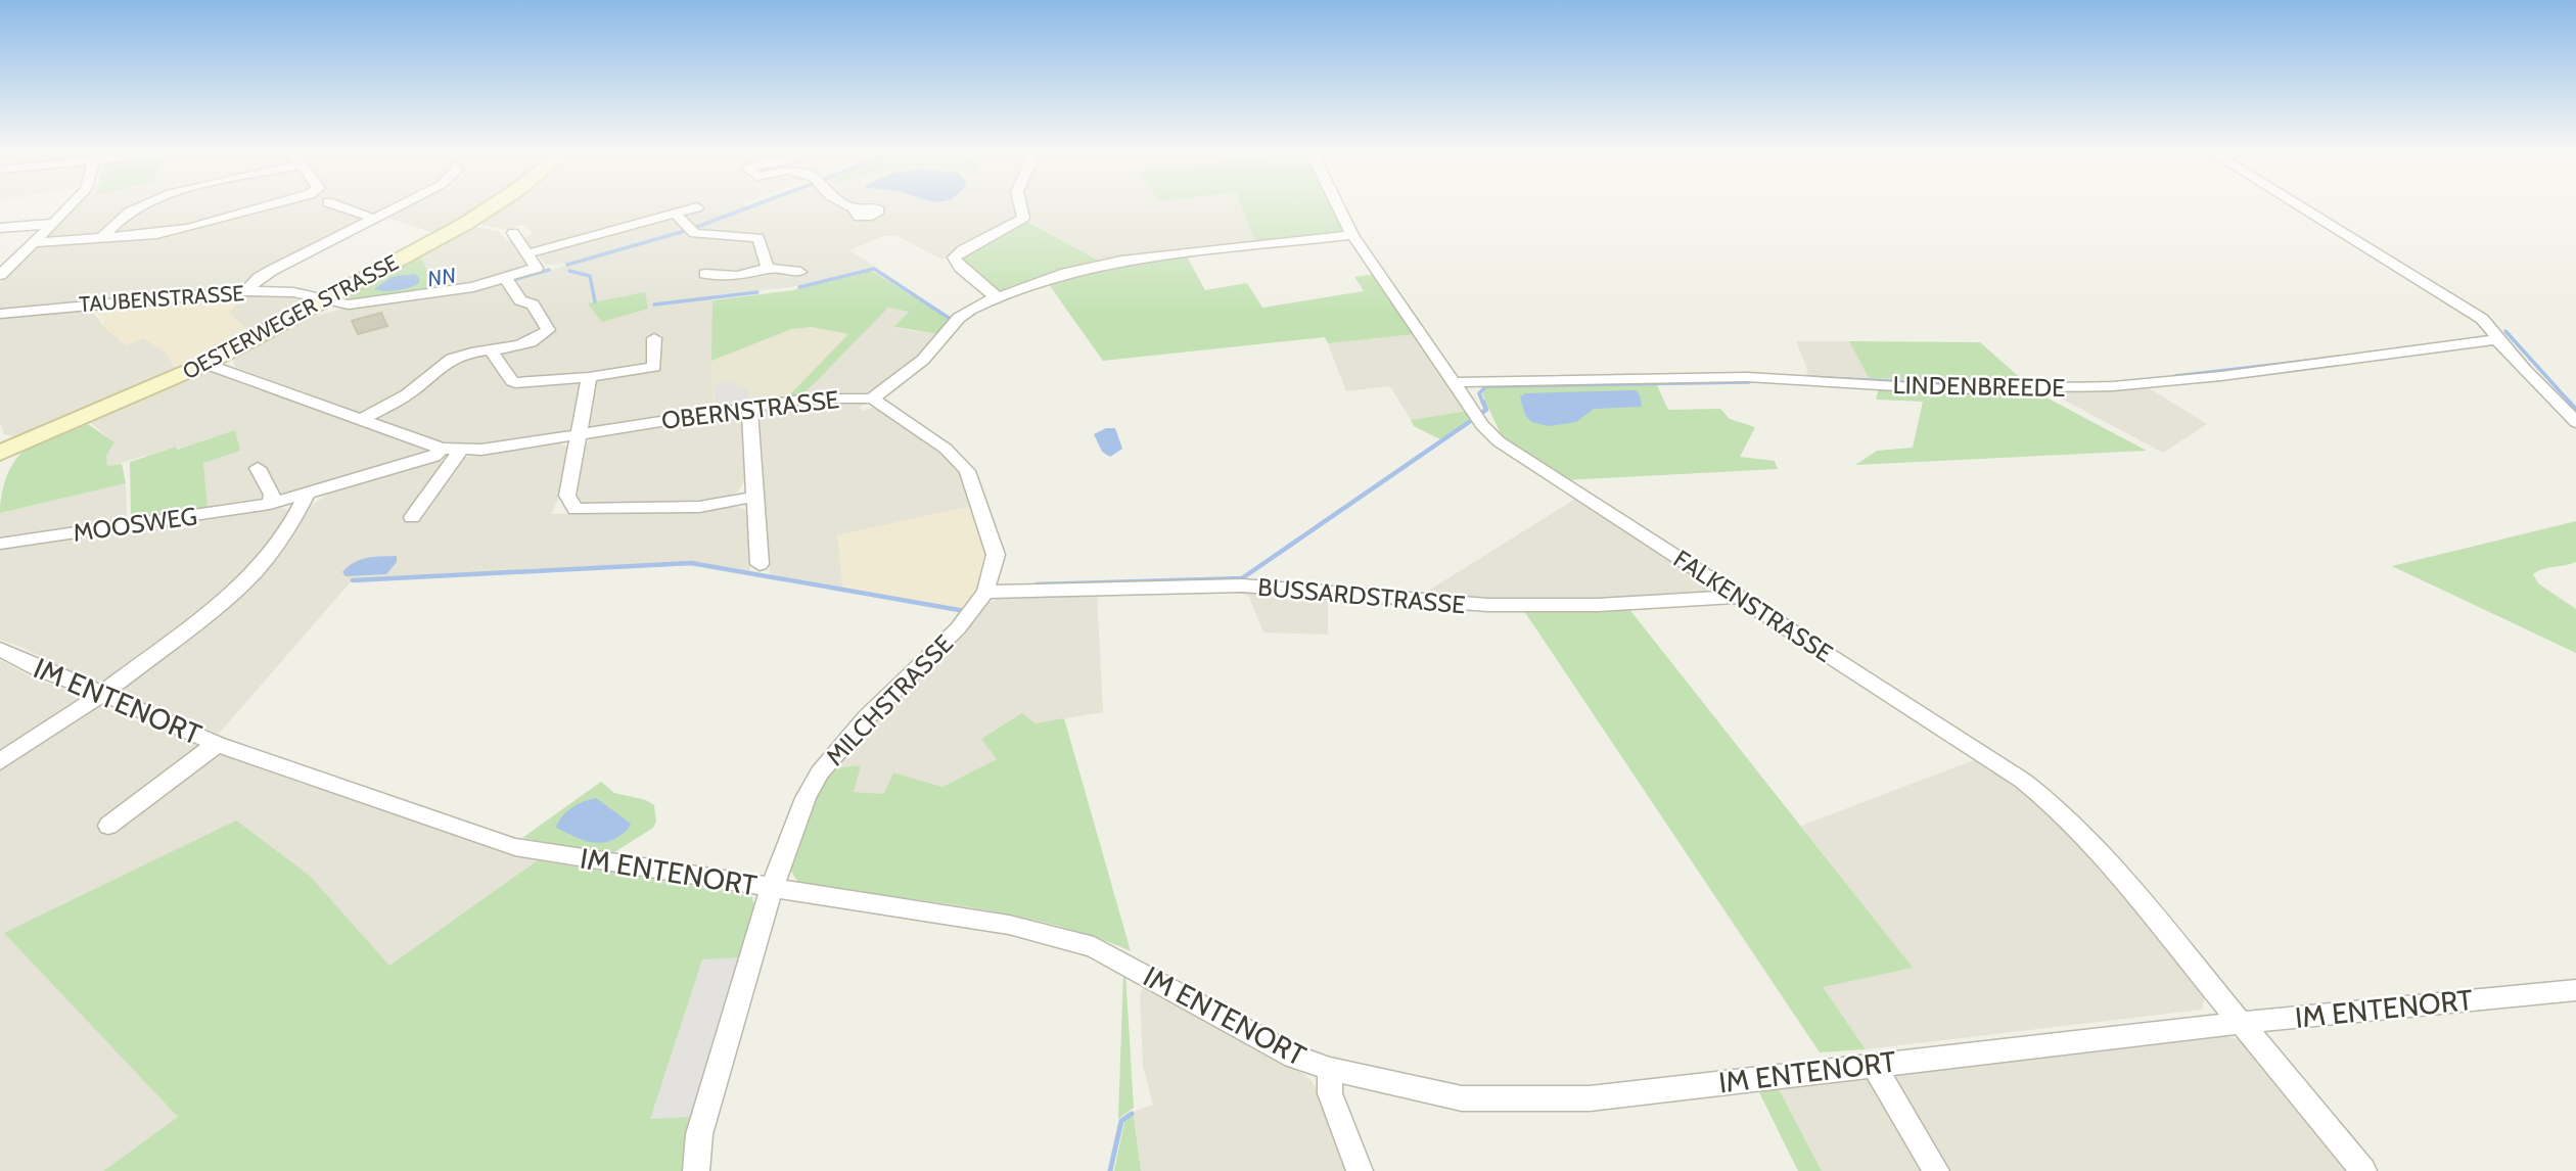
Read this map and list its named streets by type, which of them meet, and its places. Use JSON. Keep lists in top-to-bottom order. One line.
{"streets":{"main road":["OESTERWEGER STRASSE"],"street":["TAUBENSTRASSE","LINDENBREEDE","OBERNSTRASSE","MOOSWEG","BUSSARDSTRASSE","FALKENSTRASSE","MILCHSTRASSE","IM ENTENORT"]},"crossings":[["TAUBENSTRASSE","OESTERWEGER STRASSE"],["OESTERWEGER STRASSE","OBERNSTRASSE"],["LINDENBREEDE","FALKENSTRASSE"],["OBERNSTRASSE","MOOSWEG"],["OBERNSTRASSE","FALKENSTRASSE"],["OBERNSTRASSE","MILCHSTRASSE"],["BUSSARDSTRASSE","FALKENSTRASSE"],["BUSSARDSTRASSE","MILCHSTRASSE"],["FALKENSTRASSE","IM ENTENORT"],["MILCHSTRASSE","IM ENTENORT"]],"water":["NN"]}
